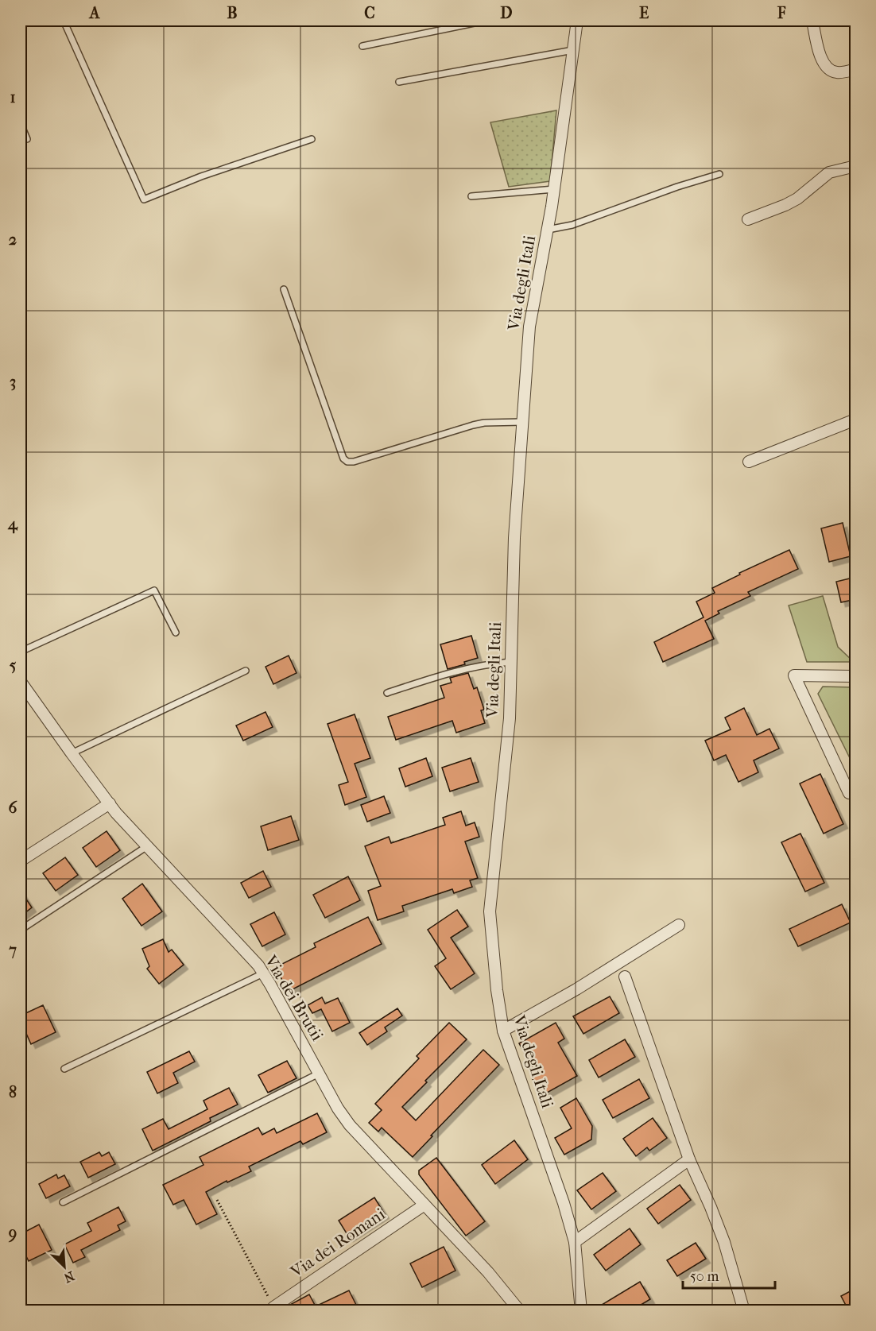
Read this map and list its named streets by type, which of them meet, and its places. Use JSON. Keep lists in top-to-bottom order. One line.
{"streets":{"street":["Via degli Itali","Via dei Brutii","Via dei Romani"]},"crossings":[["Via dei Brutii","Via dei Romani"]],"scale_bar":"50 m","north":"bottom right","grid":{"columns":["A","B","C","D","E","F"],"rows":["1","2","3","4","5","6","7","8","9"]}}
